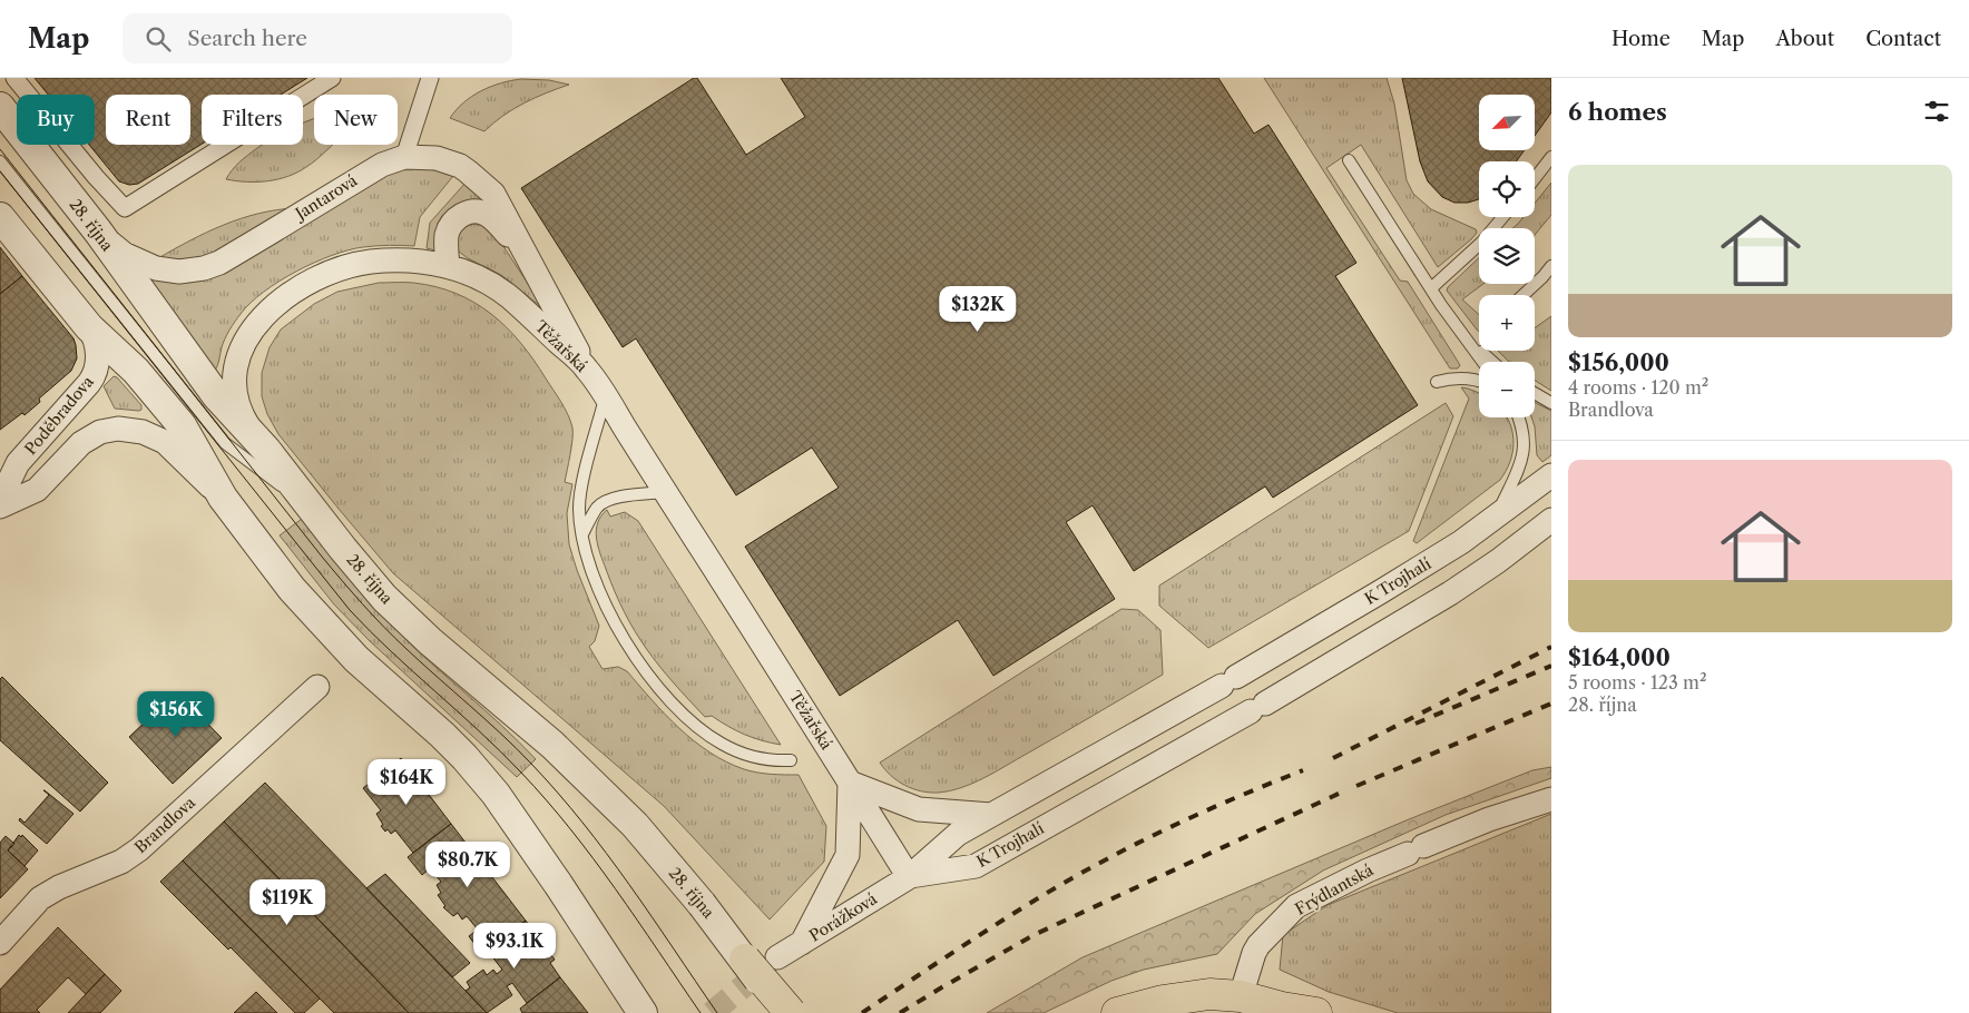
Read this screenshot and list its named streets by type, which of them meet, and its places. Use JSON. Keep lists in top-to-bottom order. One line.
{"streets":{"street":["Jantarová","28. října","Těžařská","Poděbradova","K Trojhalí","Brandlova","Frýdlantská","Porážková"]},"crossings":[["Jantarová","28. října"],["Jantarová","Těžařská"],["28. října","Těžařská"],["Těžařská","K Trojhalí"],["Těžařská","Porážková"],["K Trojhalí","Porážková"]],"north":"bottom left","page":{"header":"Map","search":"Search here","nav":["Home","Map","About","Contact"],"heading":"6 homes","map_buttons":["+","−"],"chip":["Buy","Rent","Filters","New"],"list":[{"name":"$156,000","note":"4 rooms · 120 m² · Brandlova"},{"name":"$164,000","note":"5 rooms · 123 m² · 28. října"}],"price":["$132K","$156K","$164K","$80.7K","$119K","$93.1K"]}}
